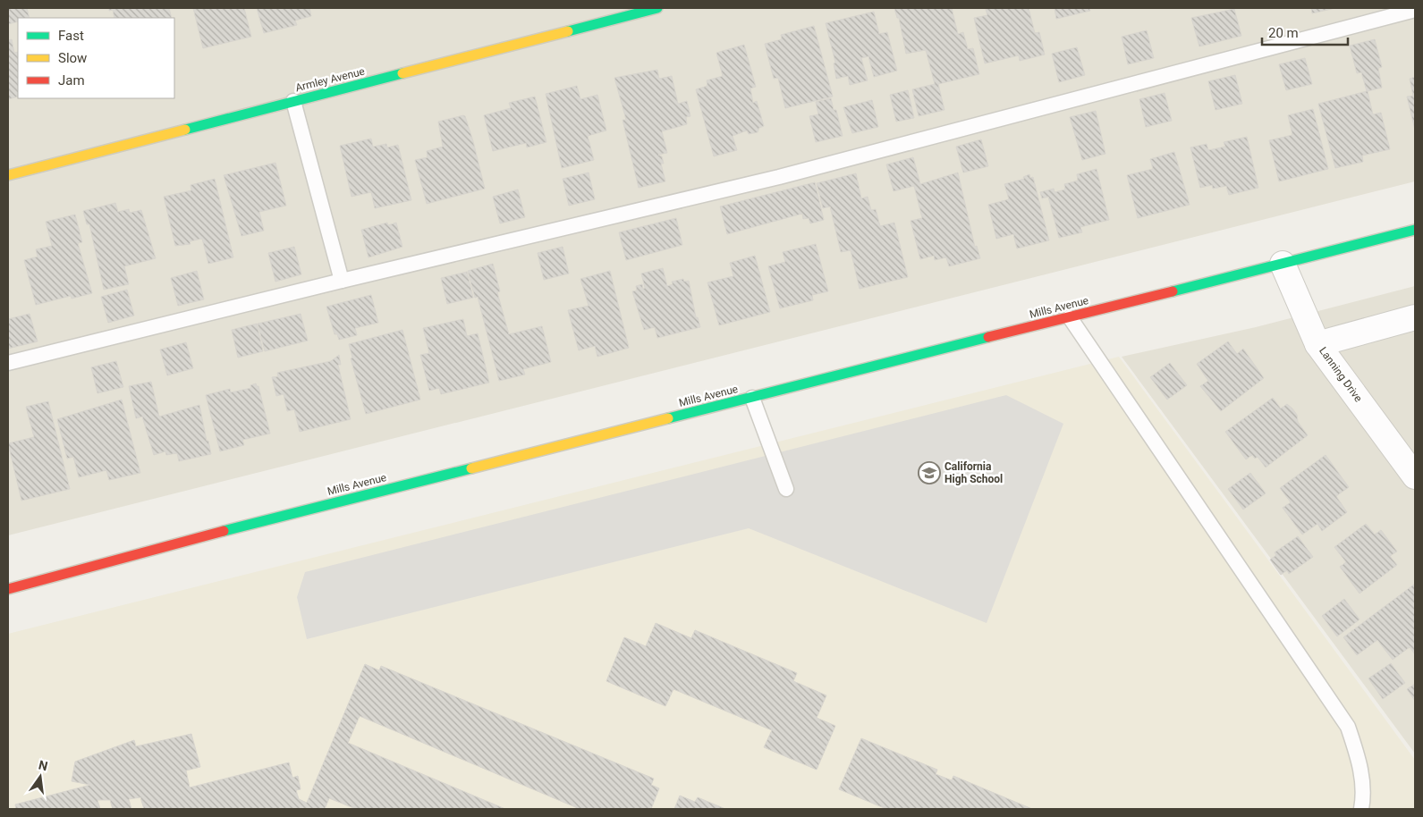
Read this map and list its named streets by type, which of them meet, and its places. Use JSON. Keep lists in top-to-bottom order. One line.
{"streets":{"main road":["Armley Avenue","Mills Avenue"],"street":["Lanning Drive"]},"crossings":[["Mills Avenue","Lanning Drive"]],"places":{"school or university":["California High School"]},"legend":["Fast","Slow","Jam"],"scale_bar":"20 m","north":"top"}
